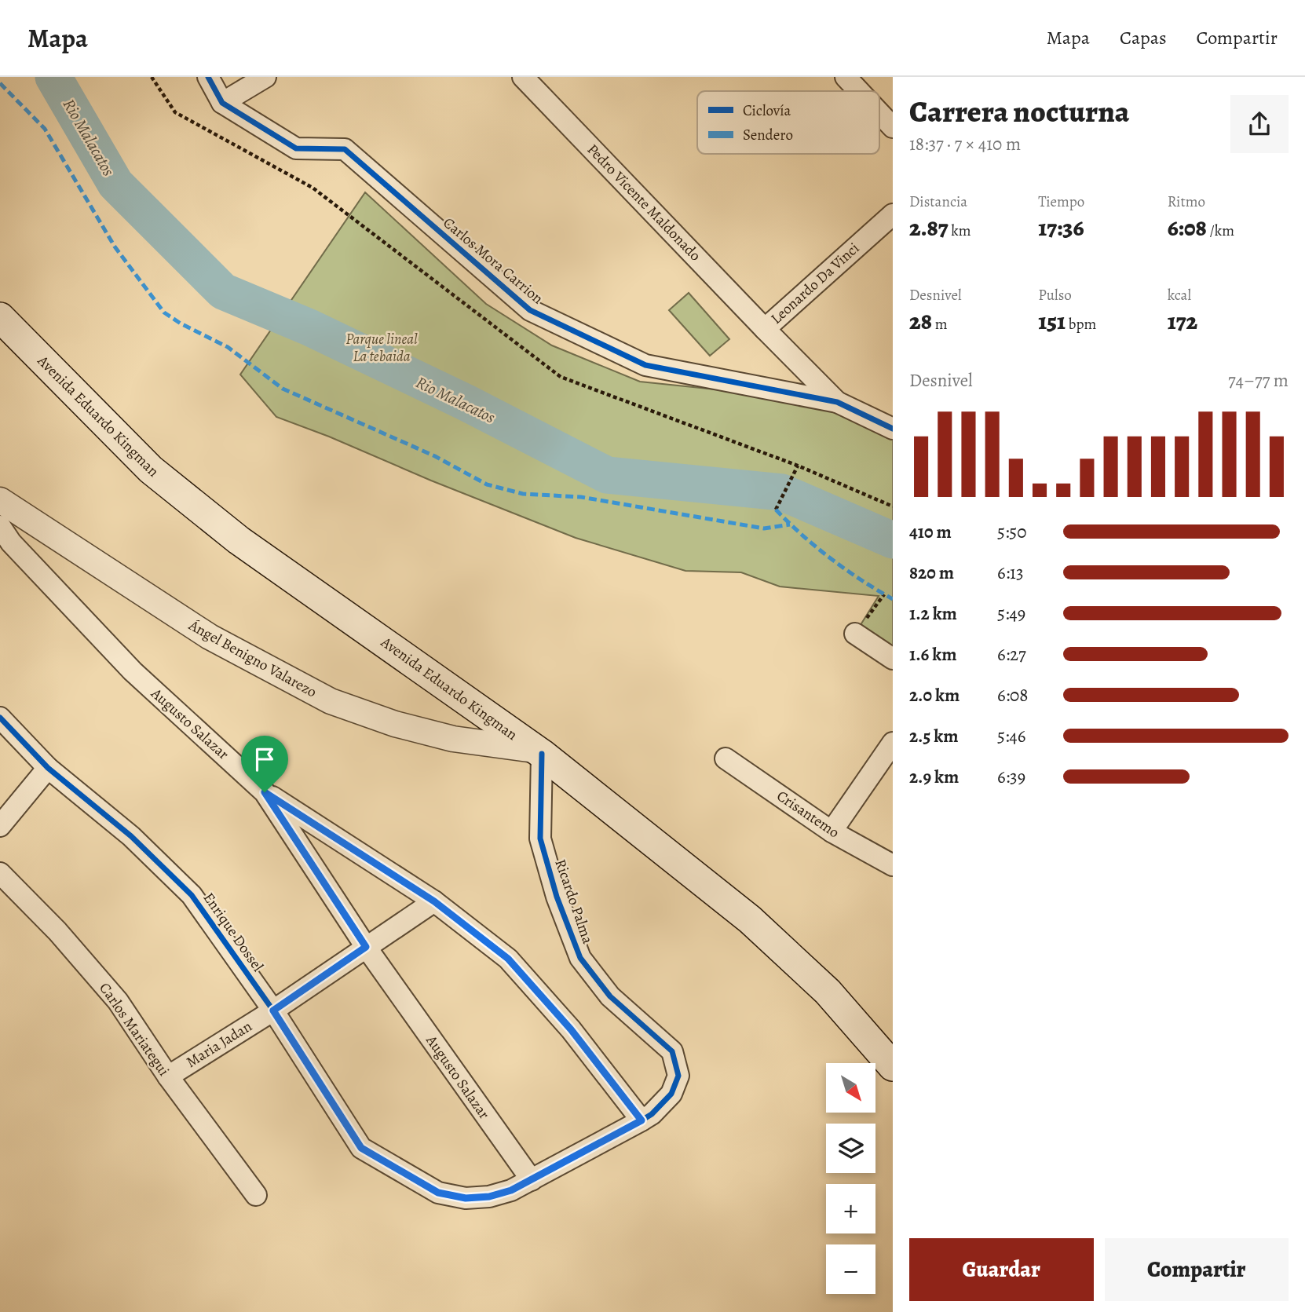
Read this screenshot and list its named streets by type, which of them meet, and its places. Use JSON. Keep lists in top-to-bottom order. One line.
{"streets":{"main road":["Avenida Eduardo Kingman"],"street":["Pedro Vicente Maldonado","Carlos Mora Carrion","Leonardo Da Vinci","Ángel Benigno Valarezo","Augusto Salazar","Crisantemo","Ricardo Palma","Enrique Dossel","Carlos Mariategui","Maria Jadan"]},"crossings":[["Pedro Vicente Maldonado","Leonardo Da Vinci"],["Carlos Mora Carrion","Leonardo Da Vinci"],["Avenida Eduardo Kingman","Ángel Benigno Valarezo"],["Avenida Eduardo Kingman","Ricardo Palma"],["Ángel Benigno Valarezo","Ricardo Palma"],["Augusto Salazar","Ricardo Palma"],["Augusto Salazar","Maria Jadan"],["Ricardo Palma","Enrique Dossel"],["Enrique Dossel","Maria Jadan"],["Carlos Mariategui","Maria Jadan"]],"water":["Rio Malacatos"],"parks":["Parque lineal La tebaida"],"legend":["Ciclovía","Sendero"],"north":"bottom right","page":{"header":"Mapa","nav":["Mapa","Capas","Compartir"],"heading":["Carrera nocturna","18:37 · 7 × 410 m"],"stats":[["Distancia","2.87 km"],["Tiempo","17:36"],["Ritmo","6:08 /km"],["Desnivel","28 m"],["Pulso","151 bpm"],["kcal","172"]],"chart":["Desnivel","74–77 m"],"list":[{"name":"410 m","note":"5:50"},{"name":"820 m","note":"6:13"},{"name":"1.2 km","note":"5:49"},{"name":"1.6 km","note":"6:27"},{"name":"2.0 km","note":"6:08"},{"name":"2.5 km","note":"5:46"},{"name":"2.9 km","note":"6:39"}],"map_buttons":["+","−"],"buttons":["Guardar","Compartir"]}}
